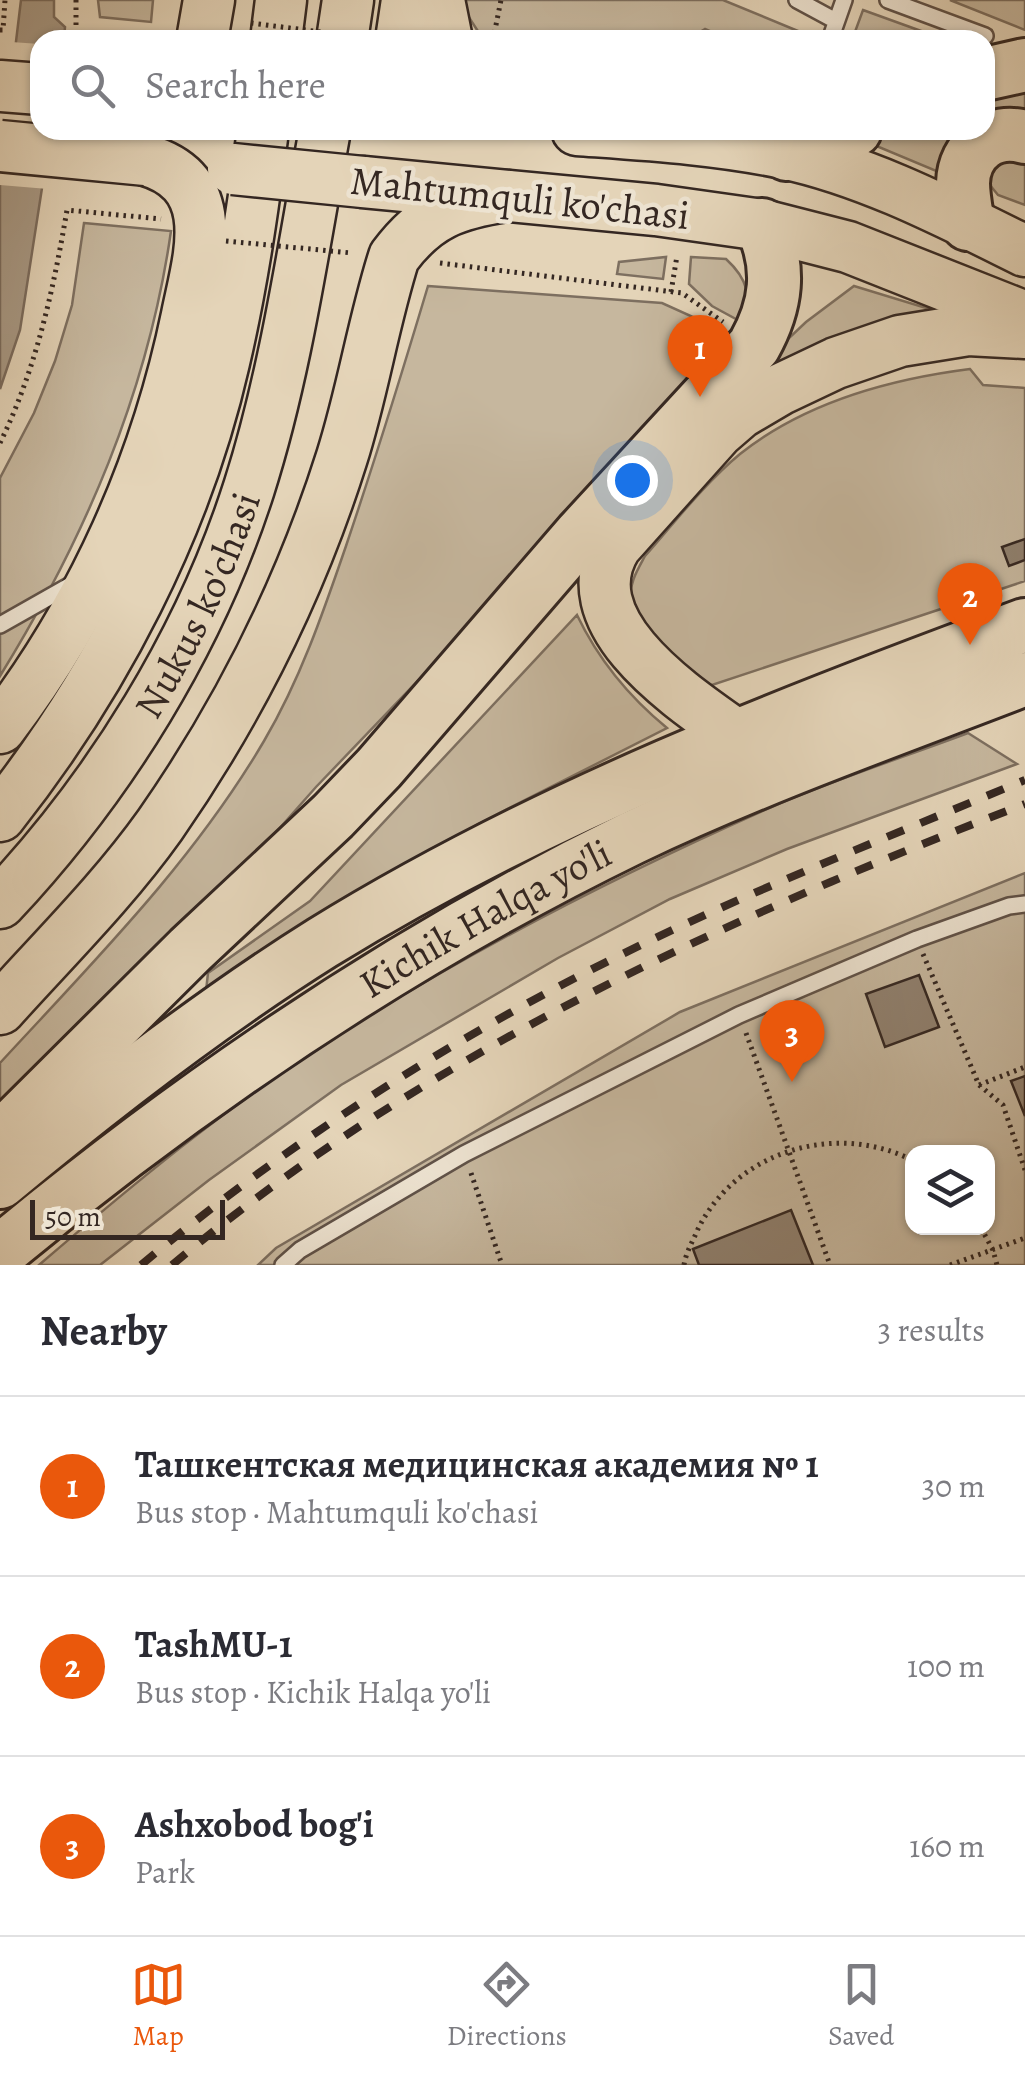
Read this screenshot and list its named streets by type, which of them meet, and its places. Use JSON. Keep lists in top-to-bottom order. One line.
{"streets":{"highway":["Kichik Halqa yo'li"],"main road":["Mahtumquli ko'chasi","Nukus ko'chasi"]},"scale_bar":"50 m","page":{"search":"Search here","pins":["1","2","3"],"scale":"50 m","heading":["Nearby","3 results"],"list":[{"mark":"1","name":"Ташкентская медицинская академия № 1","note":"Bus stop · Mahtumquli ko'chasi","value":"30 m"},{"mark":"2","name":"TashMU-1","note":"Bus stop · Kichik Halqa yo'li","value":"100 m"},{"mark":"3","name":"Ashxobod bog'i","note":"Park","value":"160 m"}],"nav":["Map","Directions","Saved"]}}
